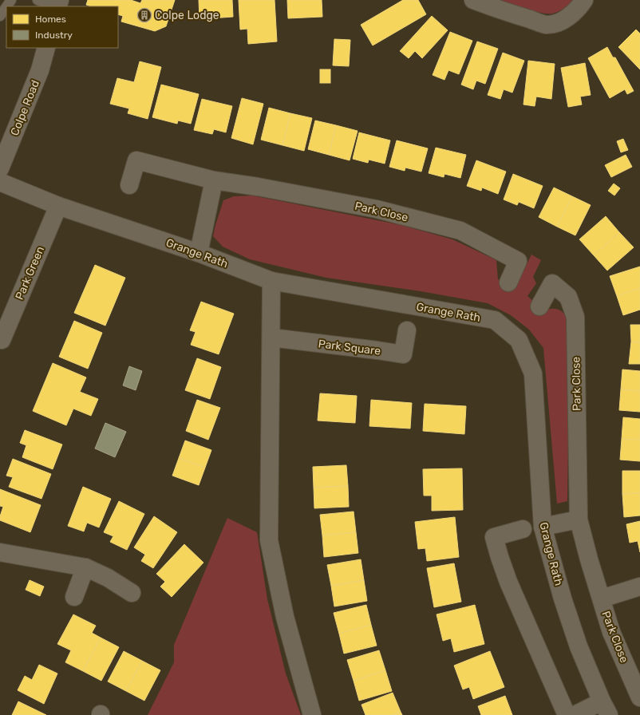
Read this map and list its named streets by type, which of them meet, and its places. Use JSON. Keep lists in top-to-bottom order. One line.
{"streets":{"street":["Colpe Road","Park Close","Grange Rath","Park Green","Park Square"]},"crossings":[["Grange Rath","Park Green"]],"places":{"building":["Colpe Lodge"]},"legend":["Homes","Industry"]}
